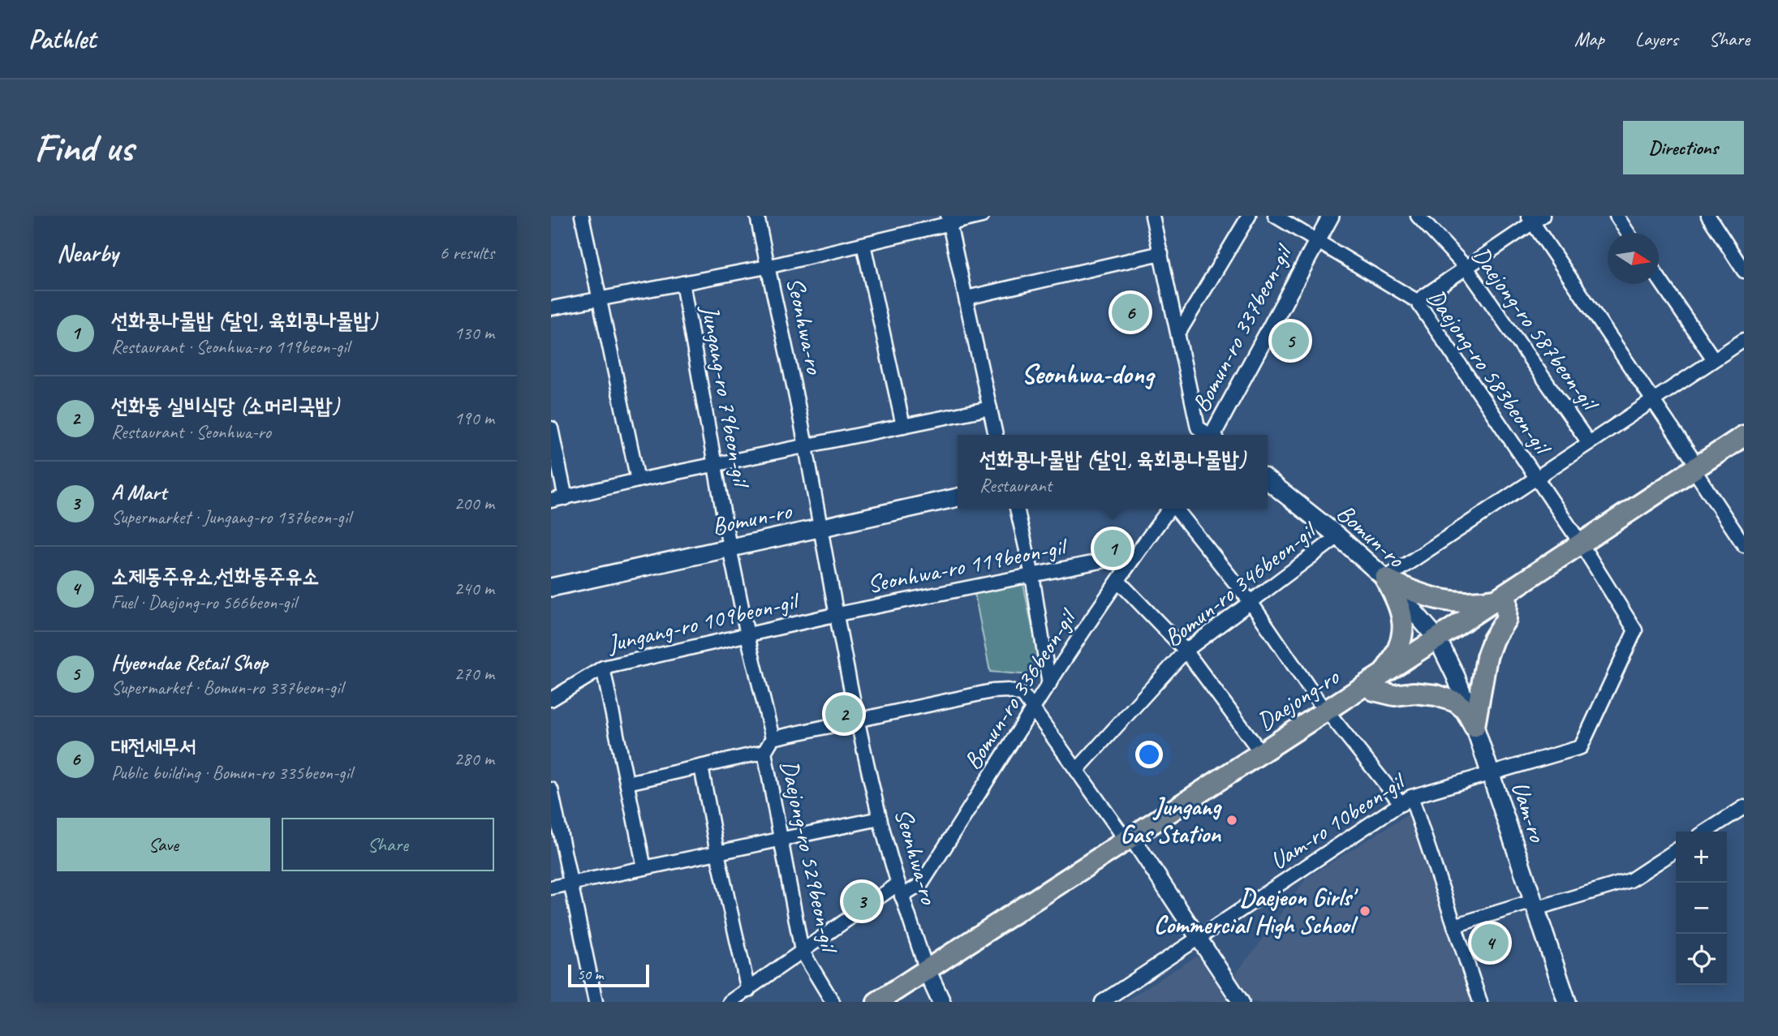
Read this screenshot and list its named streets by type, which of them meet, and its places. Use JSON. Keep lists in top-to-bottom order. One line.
{"streets":{"main road":["Seonhwa-ro","Bomun-ro","Daejong-ro","Uam-ro"],"street":["Daejong-ro 587beon-gil","Bomun-ro 337beon-gil","Daejong-ro 583beon-gil","Jungang-ro 79beon-gil","Seonhwa-ro 119beon-gil","Bomun-ro 346beon-gil","Jungang-ro 109beon-gil","Bomun-ro 336beon-gil","Uam-ro 10beon-gil","Daejong-ro 529beon-gil"]},"crossings":[["Seonhwa-ro","Jungang-ro 79beon-gil"],["Seonhwa-ro","Bomun-ro"],["Seonhwa-ro","Seonhwa-ro 119beon-gil"],["Seonhwa-ro","Jungang-ro 109beon-gil"],["Seonhwa-ro","Bomun-ro 336beon-gil"],["Seonhwa-ro","Daejong-ro"],["Bomun-ro 337beon-gil","Daejong-ro 583beon-gil"],["Daejong-ro 583beon-gil","Daejong-ro"],["Daejong-ro 583beon-gil","Uam-ro"],["Daejong-ro 583beon-gil","Uam-ro 10beon-gil"],["Jungang-ro 79beon-gil","Bomun-ro"],["Jungang-ro 79beon-gil","Daejong-ro 529beon-gil"],["Bomun-ro","Bomun-ro 346beon-gil"],["Bomun-ro","Daejong-ro"],["Bomun-ro","Uam-ro"],["Bomun-ro","Daejong-ro 529beon-gil"],["Seonhwa-ro 119beon-gil","Jungang-ro 109beon-gil"],["Seonhwa-ro 119beon-gil","Bomun-ro 336beon-gil"],["Jungang-ro 109beon-gil","Daejong-ro 529beon-gil"],["Bomun-ro 336beon-gil","Daejong-ro 529beon-gil"],["Daejong-ro","Uam-ro"],["Uam-ro","Uam-ro 10beon-gil"]],"districts":["Seonhwa-dong"],"places":["Jungang Gas Station","Daejeon Girls' Commercial High School"],"scale_bar":"50 m","north":"right","page":{"header":"Pathlet","nav":["Map","Layers","Share"],"buttons":["Directions",["Save","Share"]],"title":"Find us","heading":["Nearby","6 results"],"list":[{"mark":"1","name":"선화콩나물밥 (달인, 육회콩나물밥)","note":"Restaurant · Seonhwa-ro 119beon-gil","value":"130 m"},{"mark":"2","name":"선화동 실비식당 (소머리국밥)","note":"Restaurant · Seonhwa-ro","value":"190 m"},{"mark":"3","name":"A Mart","note":"Supermarket · Jungang-ro 137beon-gil","value":"200 m"},{"mark":"4","name":"소제동주유소;선화동주유소","note":"Fuel · Daejong-ro 566beon-gil","value":"240 m"},{"mark":"5","name":"Hyeondae Retail Shop","note":"Supermarket · Bomun-ro 337beon-gil","value":"270 m"},{"mark":"6","name":"대전세무서","note":"Public building · Bomun-ro 335beon-gil","value":"280 m"}],"pins":["6","5","1","2","3","4"],"popup":["선화콩나물밥 (달인, 육회콩나물밥)","Restaurant"],"map_buttons":["+","−"],"scale":"50 m"}}
